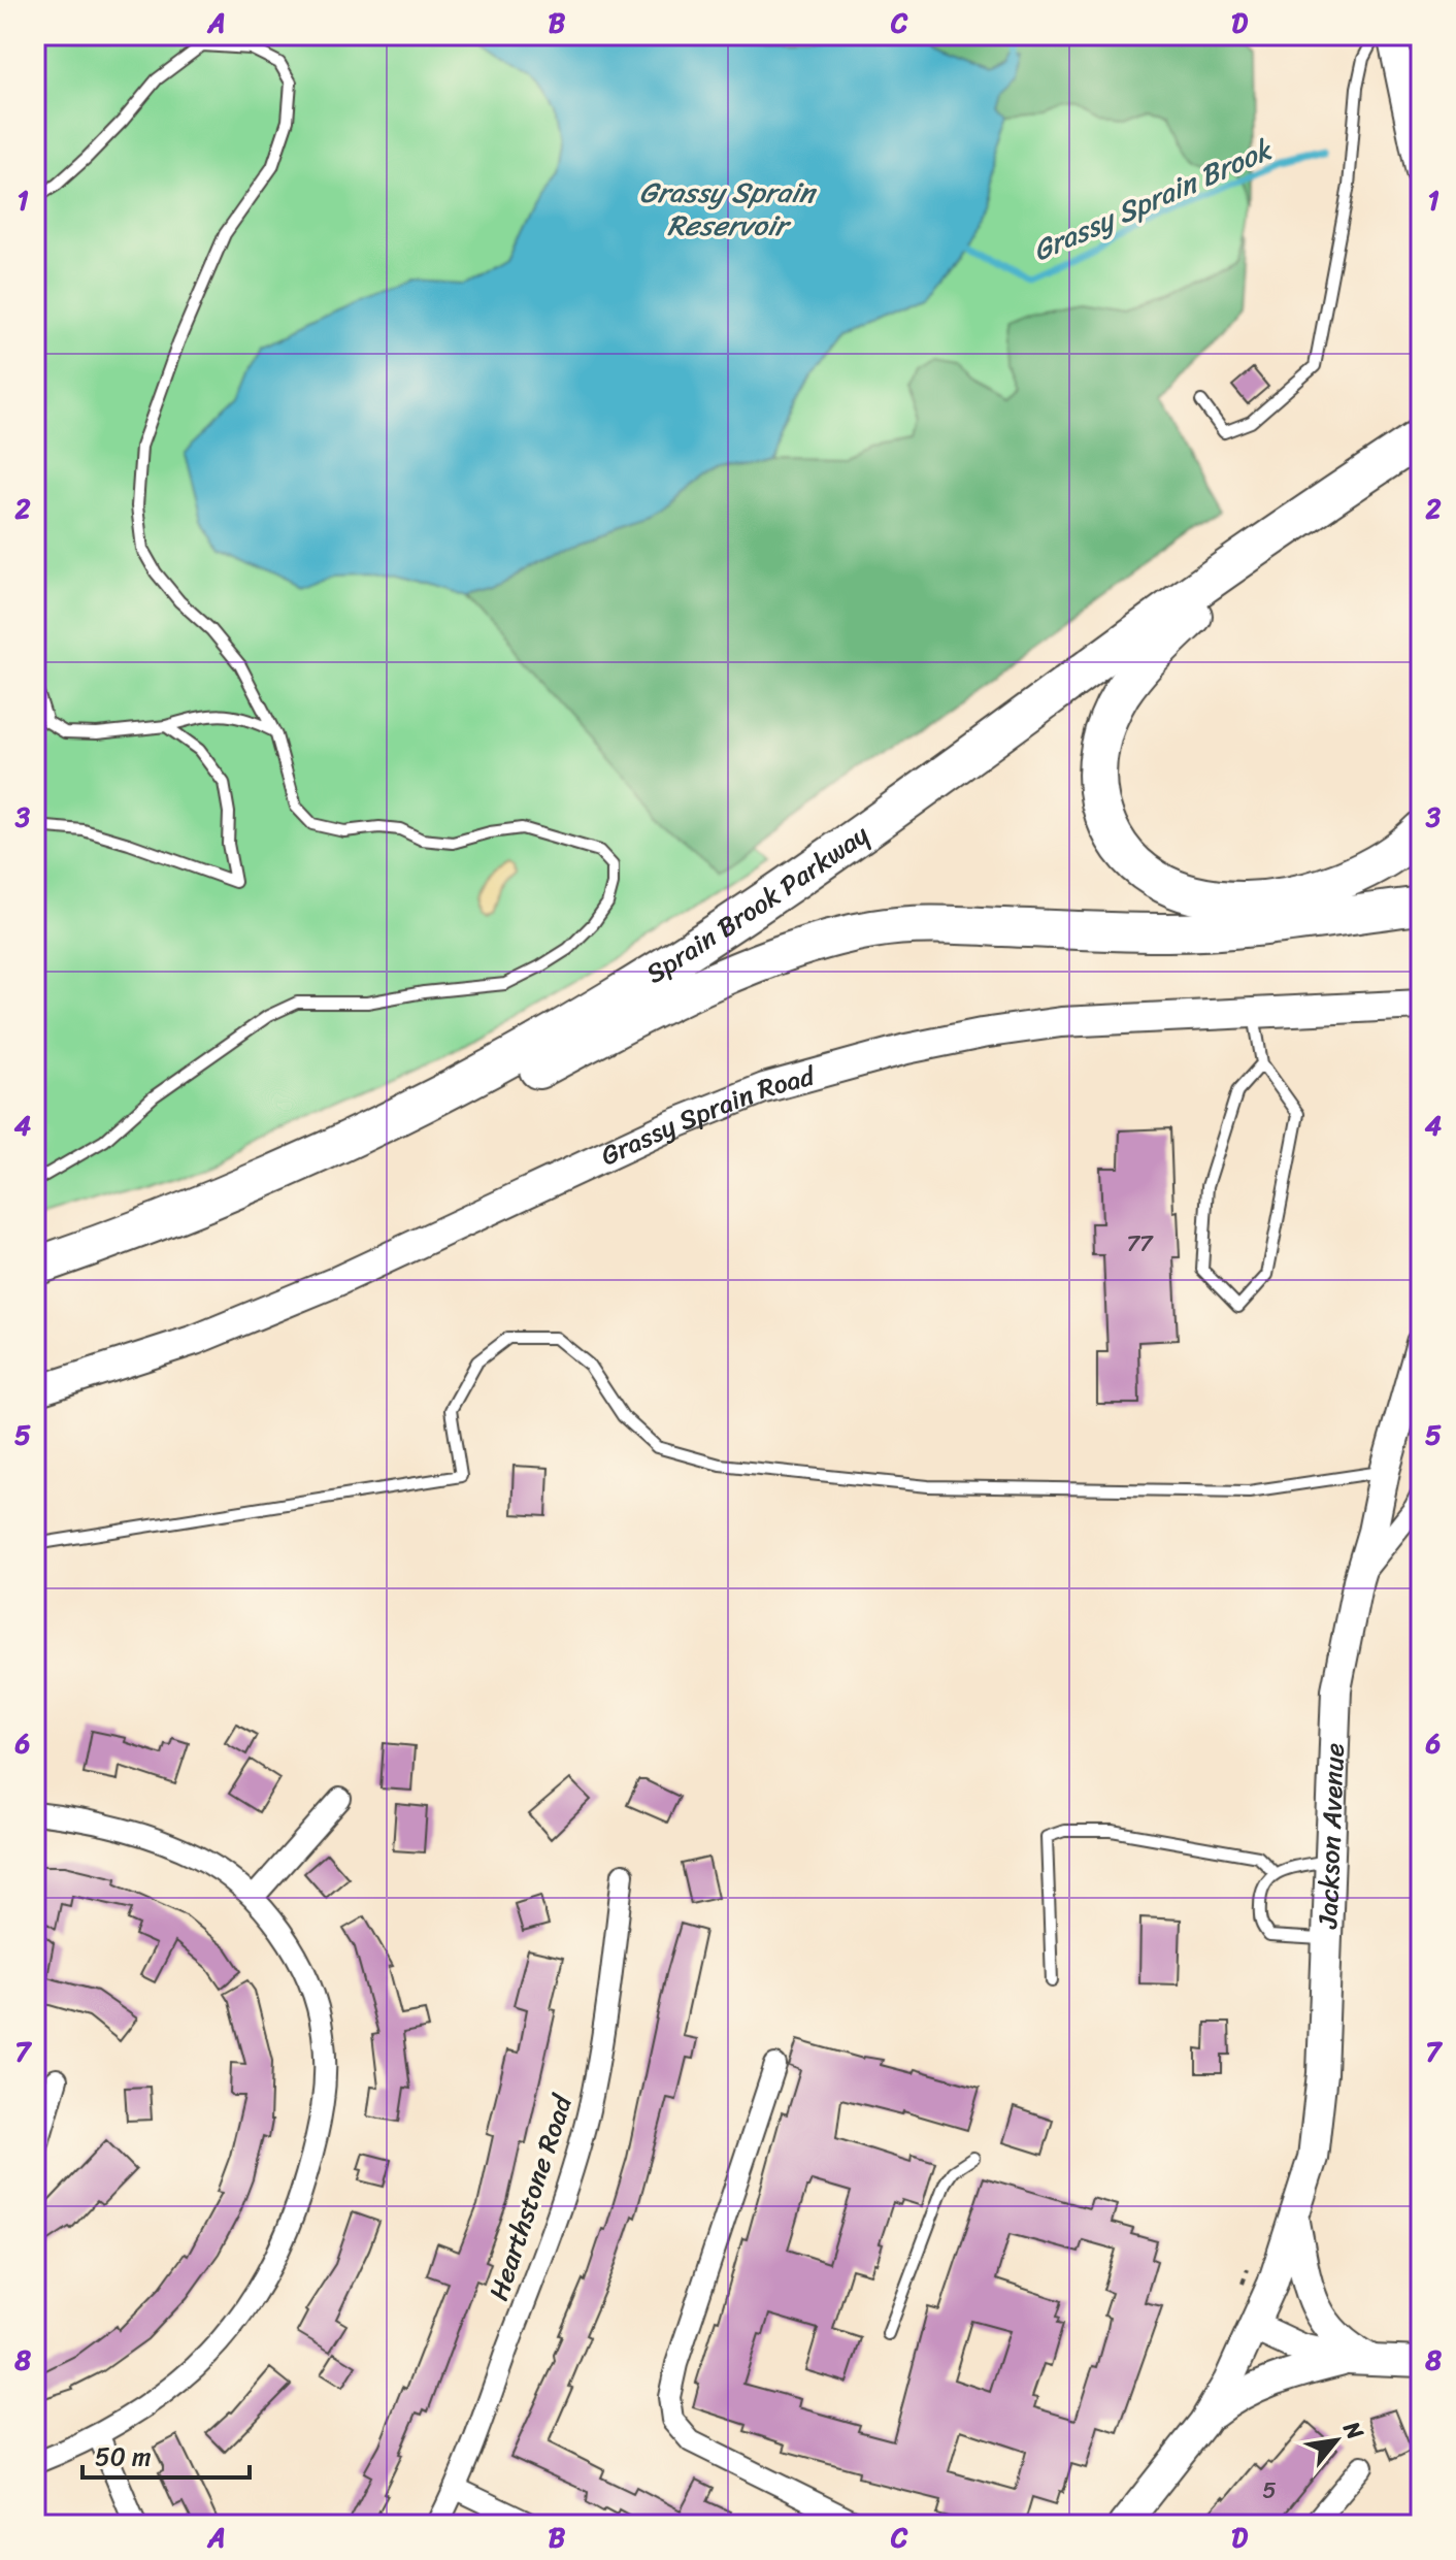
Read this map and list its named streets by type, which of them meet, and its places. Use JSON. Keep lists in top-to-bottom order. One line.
{"streets":{"highway":["Sprain Brook Parkway"],"street":["Grassy Sprain Road","Jackson Avenue","Hearthstone Road"]},"water":["Grassy Sprain Reservoir","Grassy Sprain Brook"],"house_numbers":["77","5"],"scale_bar":"50 m","north":"top right","grid":{"columns":["A","B","C","D"],"rows":["1","2","3","4","5","6","7","8"]}}
